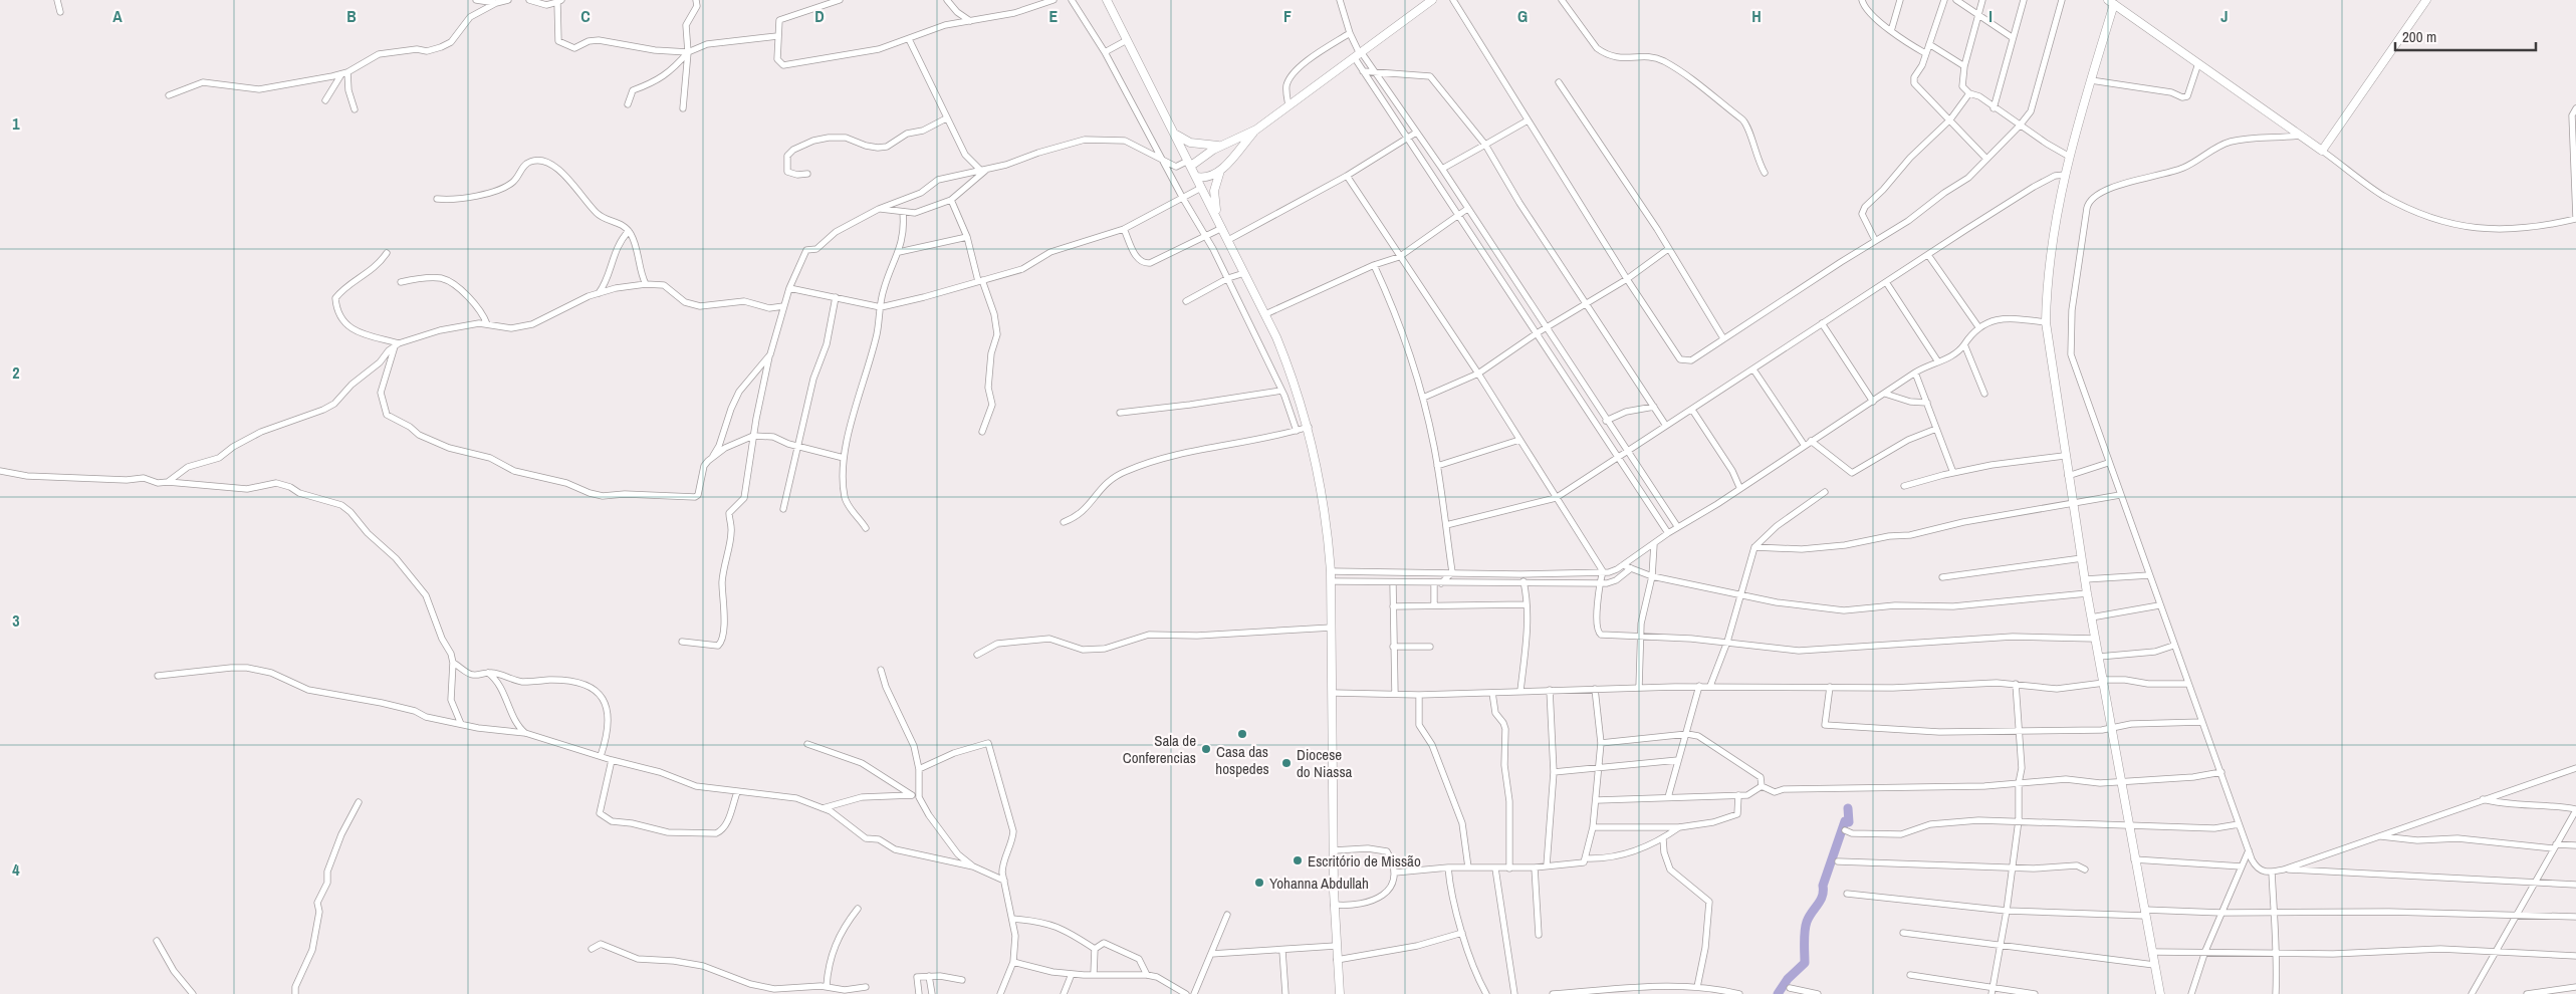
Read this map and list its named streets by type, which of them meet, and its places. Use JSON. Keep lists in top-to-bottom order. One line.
{"places":["Casa das hospedes","Sala de Conferencias","Diocese do Niassa","Escritório de Missão","Yohanna Abdullah"],"scale_bar":"200 m","grid":{"columns":["A","B","C","D","E","F","G","H","I","J"],"rows":["1","2","3","4"]}}
